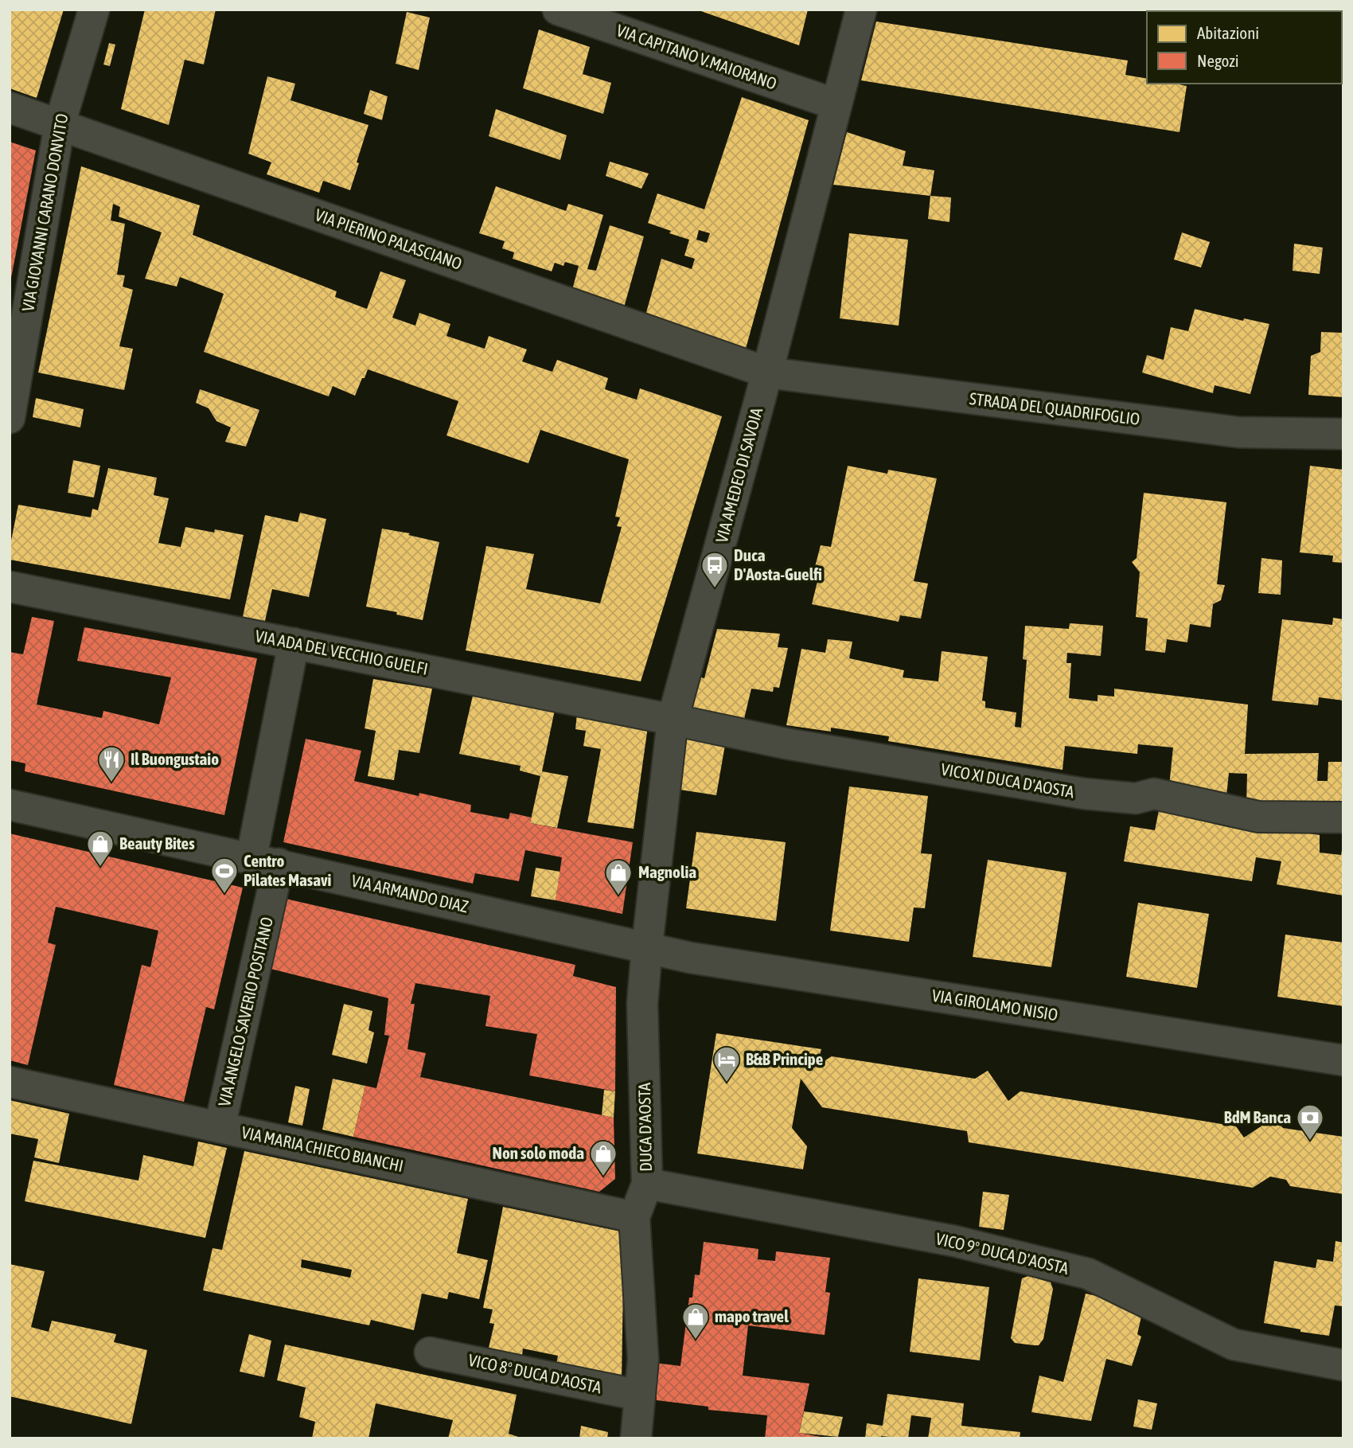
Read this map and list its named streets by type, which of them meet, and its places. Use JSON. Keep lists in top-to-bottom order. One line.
{"streets":{"street":["VIA CAPITANO V.MAIORANO","VIA GIOVANNI CARANO DONVITO","VIA PIERINO PALASCIANO","STRADA DEL QUADRIFOGLIO","VIA AMEDEO DI SAVOIA","VIA ADA DEL VECCHIO GUELFI","VICO XI DUCA D'AOSTA","VIA ARMANDO DIAZ","VIA GIROLAMO NISIO","VIA ANGELO SAVERIO POSITANO","DUCA D'AOSTA","VIA MARIA CHIECO BIANCHI","VICO 9° DUCA D'AOSTA","VICO 8° DUCA D'AOSTA"]},"crossings":[["VIA CAPITANO V.MAIORANO","VIA AMEDEO DI SAVOIA"],["VIA GIOVANNI CARANO DONVITO","VIA PIERINO PALASCIANO"],["VIA PIERINO PALASCIANO","STRADA DEL QUADRIFOGLIO"],["VIA PIERINO PALASCIANO","VIA AMEDEO DI SAVOIA"],["STRADA DEL QUADRIFOGLIO","VIA AMEDEO DI SAVOIA"],["VIA AMEDEO DI SAVOIA","VIA ADA DEL VECCHIO GUELFI"],["VIA AMEDEO DI SAVOIA","VICO XI DUCA D'AOSTA"],["VIA AMEDEO DI SAVOIA","VIA ARMANDO DIAZ"],["VIA AMEDEO DI SAVOIA","VIA GIROLAMO NISIO"],["VIA AMEDEO DI SAVOIA","DUCA D'AOSTA"],["VIA ADA DEL VECCHIO GUELFI","VICO XI DUCA D'AOSTA"],["VIA ADA DEL VECCHIO GUELFI","VIA ANGELO SAVERIO POSITANO"],["VIA ARMANDO DIAZ","VIA GIROLAMO NISIO"],["VIA ARMANDO DIAZ","VIA ANGELO SAVERIO POSITANO"],["VIA ARMANDO DIAZ","DUCA D'AOSTA"],["VIA GIROLAMO NISIO","DUCA D'AOSTA"],["VIA ANGELO SAVERIO POSITANO","VIA MARIA CHIECO BIANCHI"],["DUCA D'AOSTA","VIA MARIA CHIECO BIANCHI"],["DUCA D'AOSTA","VICO 9° DUCA D'AOSTA"],["DUCA D'AOSTA","VICO 8° DUCA D'AOSTA"]],"places":{"bus stop":["Duca D'Aosta-Guelfi"],"restaurant":["Il Buongustaio"],"shop":["Beauty Bites","Magnolia","Non solo moda","mapo travel"],"sports":["Centro Pilates Masavi"],"hotel":["B&B Principe"],"bank":["BdM Banca"]},"legend":["Abitazioni","Negozi"]}
